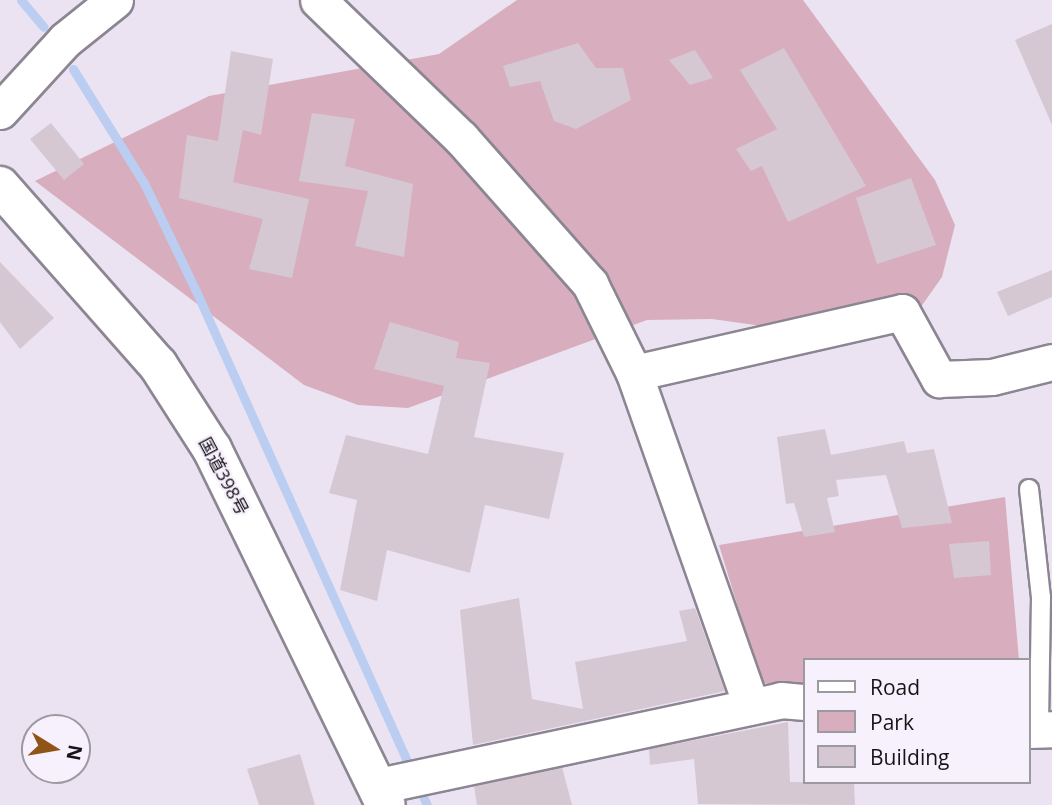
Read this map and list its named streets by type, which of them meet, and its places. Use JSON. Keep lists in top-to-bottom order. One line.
{"streets":{"highway":["国道398号"]},"legend":["Road","Park","Building"],"north":"right"}
